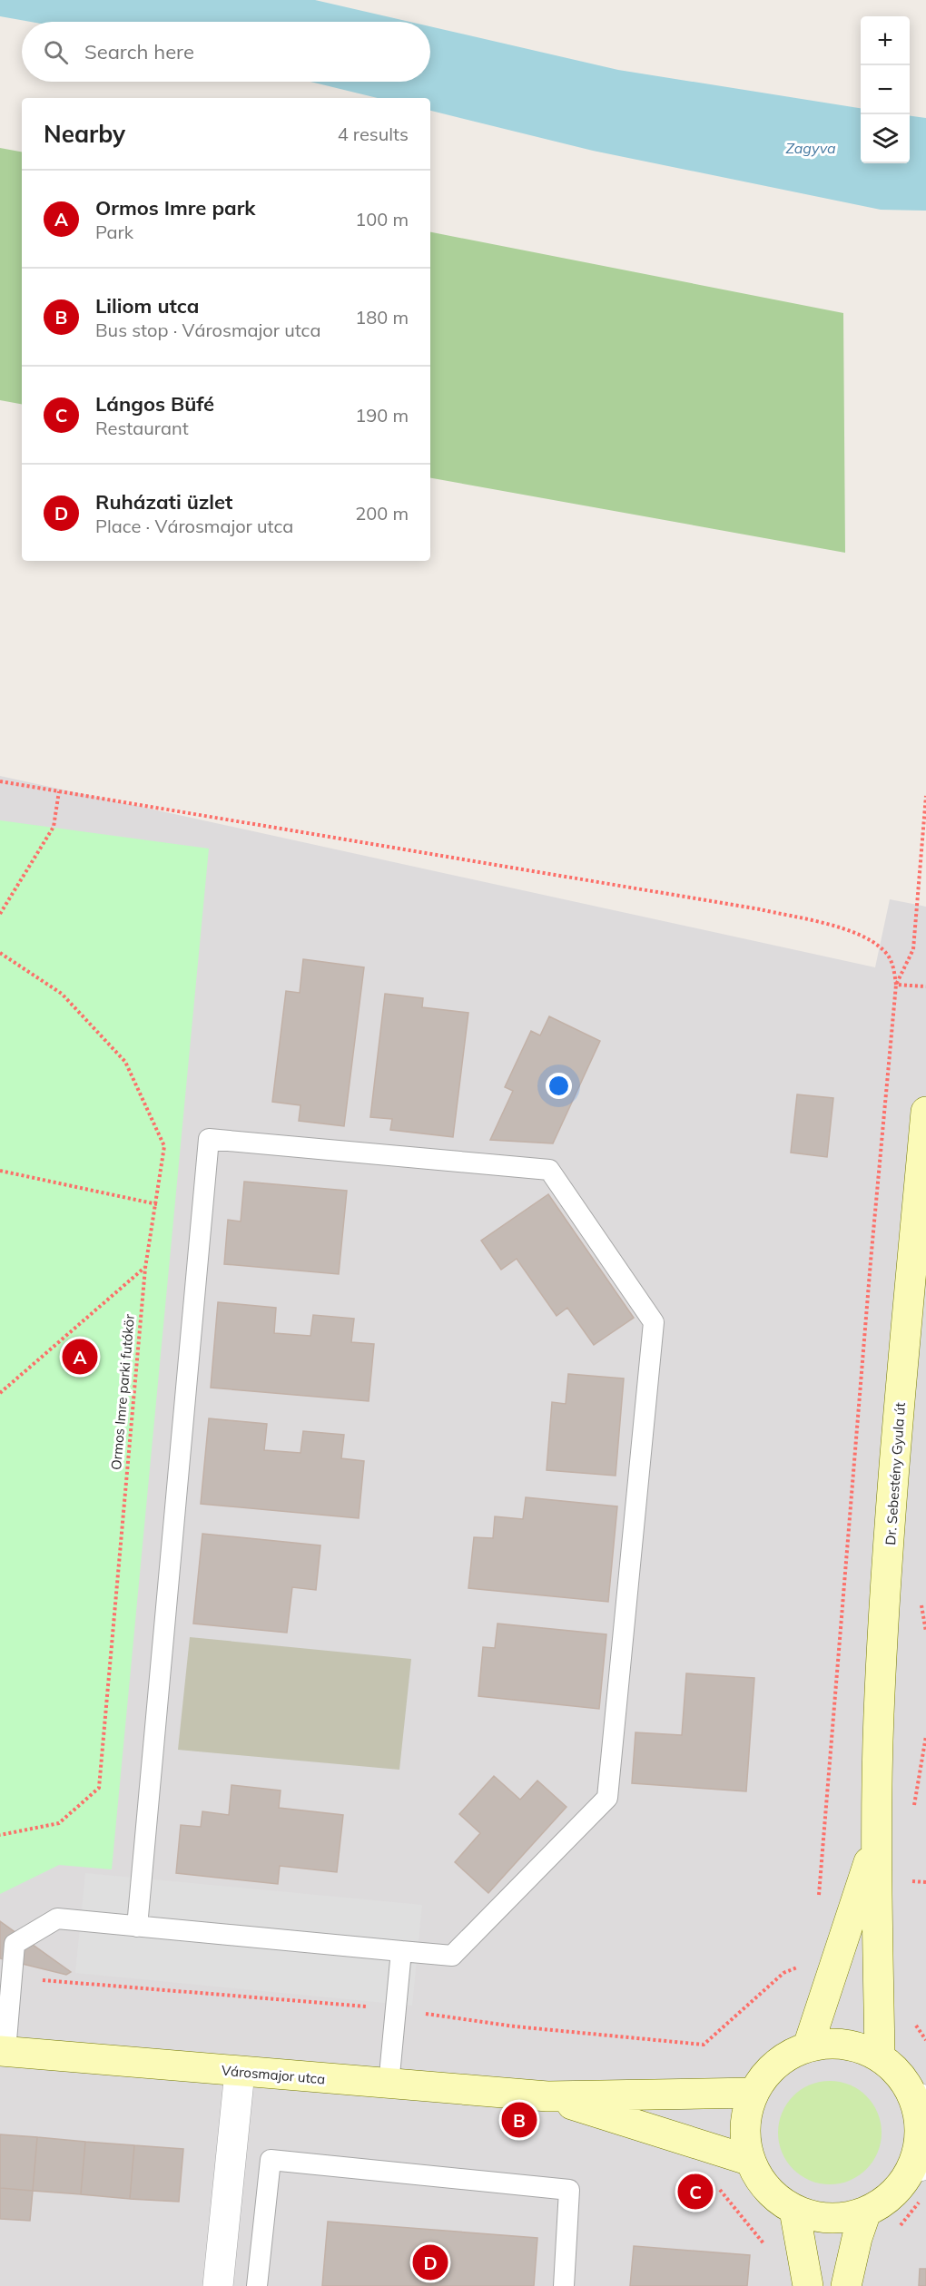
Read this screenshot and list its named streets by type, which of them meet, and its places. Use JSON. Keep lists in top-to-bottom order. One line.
{"streets":{"street":["Dr. Sebestény Gyula út","Városmajor utca"],"path":["Ormos Imre parki futókör"]},"water":["Zagyva"],"page":{"map_buttons":["+","−"],"search":"Search here","heading":["Nearby","4 results"],"list":[{"mark":"A","name":"Ormos Imre park","note":"Park","value":"100 m"},{"mark":"B","name":"Liliom utca","note":"Bus stop · Városmajor utca","value":"180 m"},{"mark":"C","name":"Lángos Büfé","note":"Restaurant","value":"190 m"},{"mark":"D","name":"Ruházati üzlet","note":"Place · Városmajor utca","value":"200 m"}],"pins":["A","B","C","D"]}}
